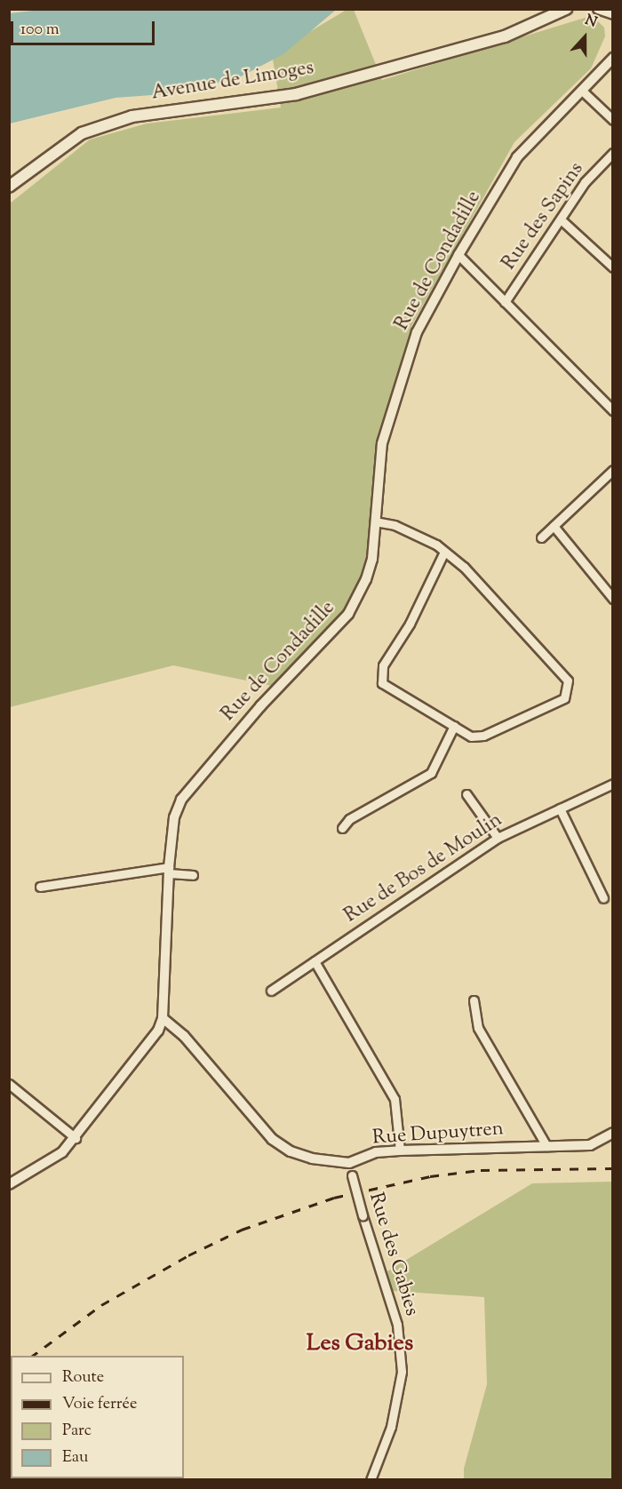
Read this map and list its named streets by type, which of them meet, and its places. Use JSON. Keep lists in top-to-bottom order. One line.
{"streets":{"main road":["Avenue de Limoges"],"street":["Rue des Sapins","Rue de Condadille","Rue de Bos de Moulin","Rue Dupuytren","Rue des Gabies"]},"crossings":[["Rue de Condadille","Rue Dupuytren"],["Rue Dupuytren","Rue des Gabies"]],"districts":["Les Gabies"],"legend":["Route","Voie ferrée","Parc","Eau"],"scale_bar":"100 m","north":"top"}
